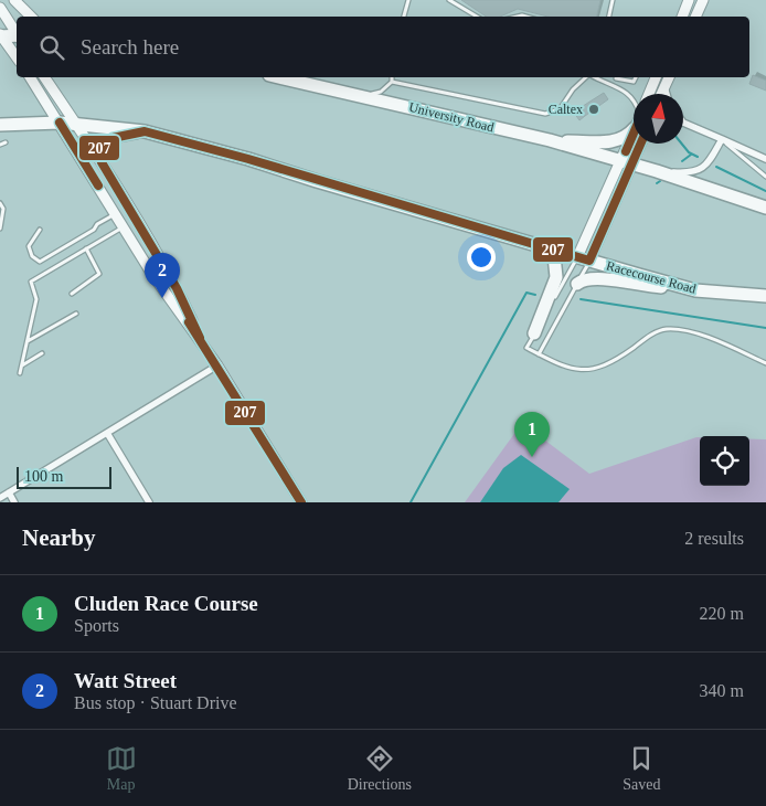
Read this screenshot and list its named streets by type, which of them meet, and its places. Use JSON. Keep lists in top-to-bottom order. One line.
{"streets":{"highway":["University Road","Racecourse Road"]},"places":["Caltex"],"lines":["transit line 207"],"scale_bar":"100 m","north":"top","page":{"search":"Search here","pins":["2","1"],"scale":"100 m","heading":["Nearby","2 results"],"list":[{"mark":"1","name":"Cluden Race Course","note":"Sports","value":"220 m"},{"mark":"2","name":"Watt Street","note":"Bus stop · Stuart Drive","value":"340 m"}],"nav":["Map","Directions","Saved"]}}
